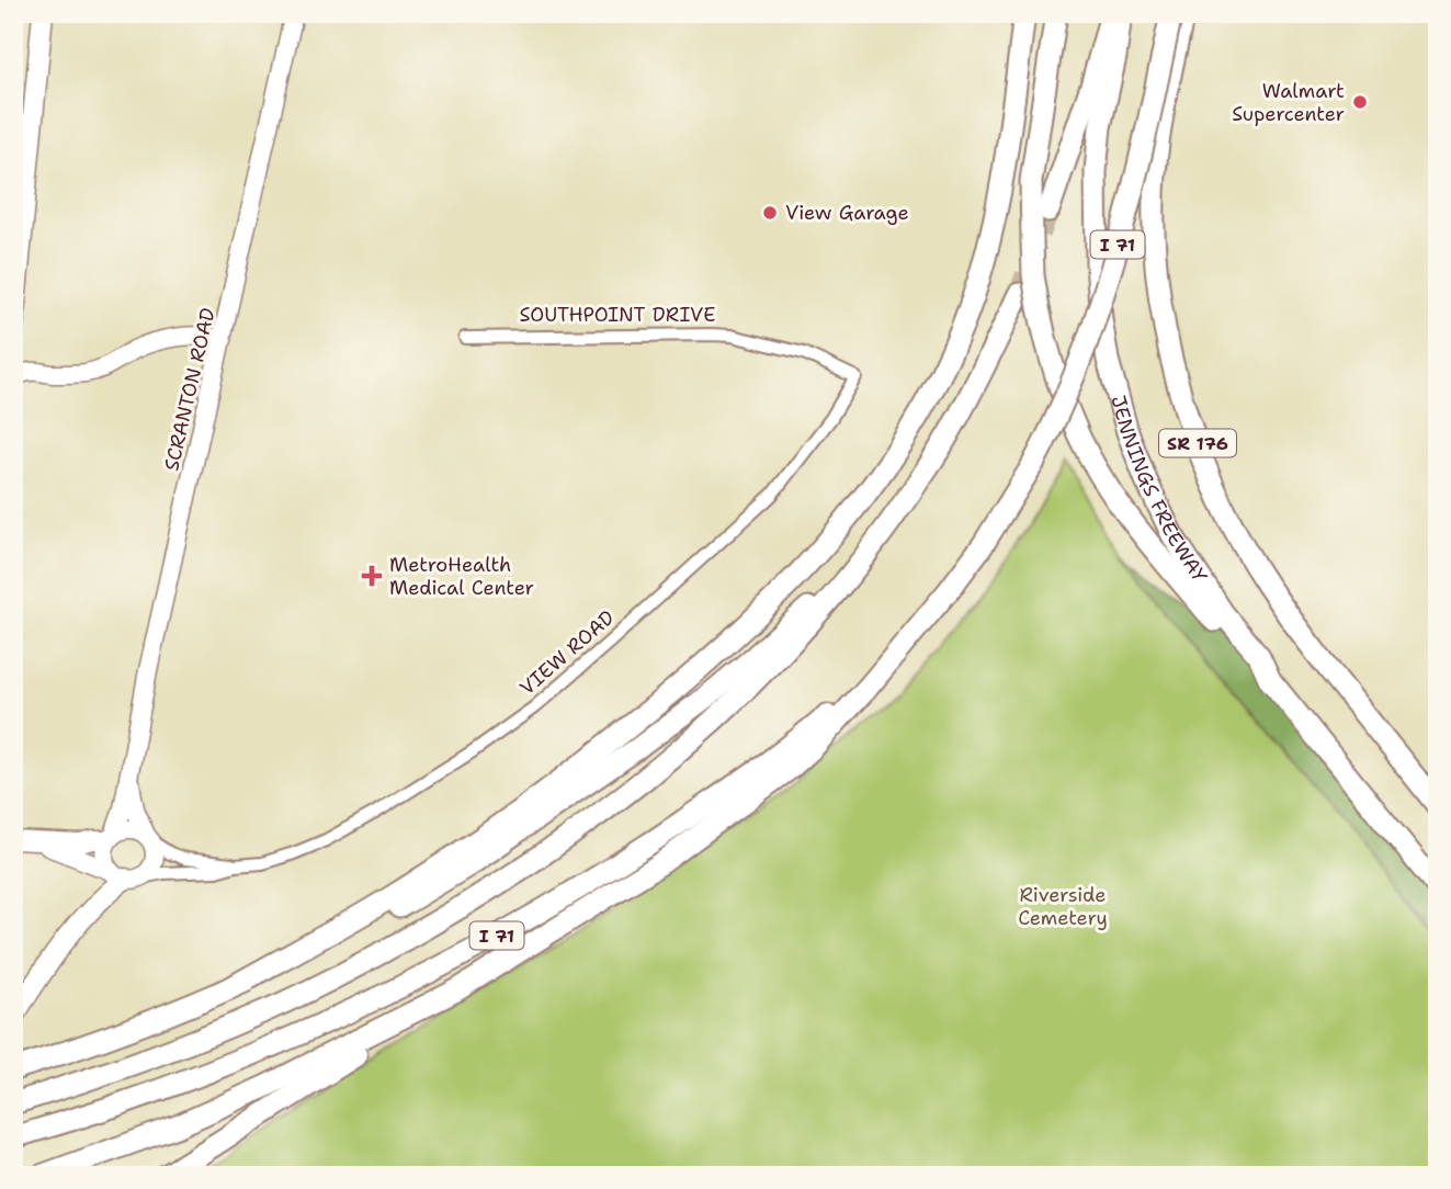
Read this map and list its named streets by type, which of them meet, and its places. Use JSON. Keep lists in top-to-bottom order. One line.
{"streets":{"highway":["I 71","SR 176","JENNINGS FREEWAY"],"street":["SOUTHPOINT DRIVE","SCRANTON ROAD","VIEW ROAD"]},"crossings":[["SOUTHPOINT DRIVE","VIEW ROAD"],["SCRANTON ROAD","VIEW ROAD"]],"parks":["Riverside Cemetery"],"places":{"other":["Walmart Supercenter","View Garage"],"health":["MetroHealth Medical Center"]}}
